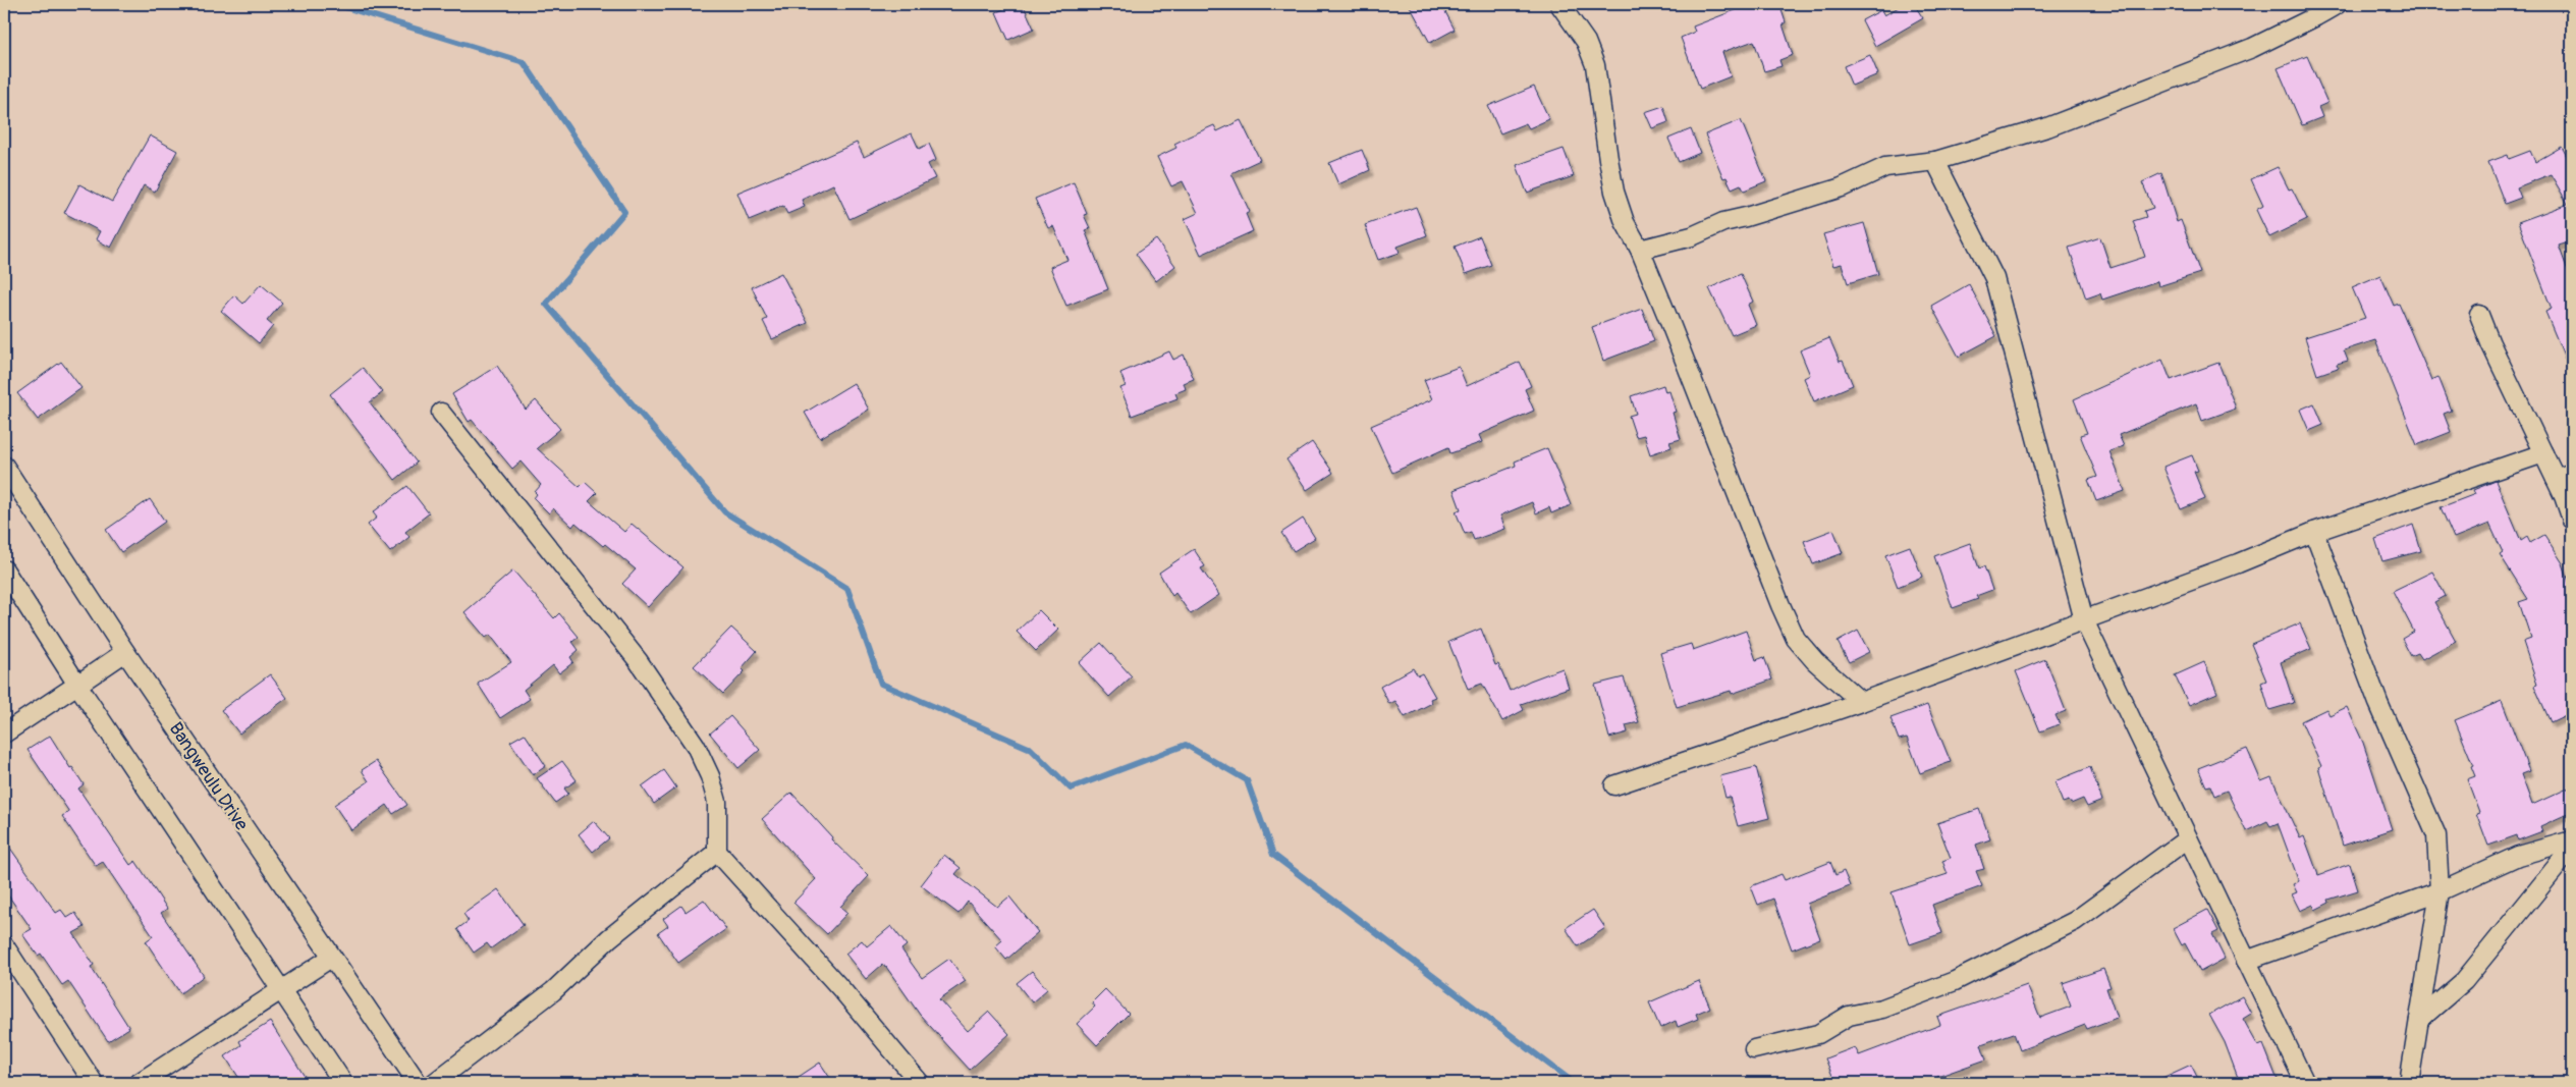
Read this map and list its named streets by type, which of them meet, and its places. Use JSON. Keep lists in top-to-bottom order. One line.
{"streets":{"street":["Bangweulu Drive"]}}
